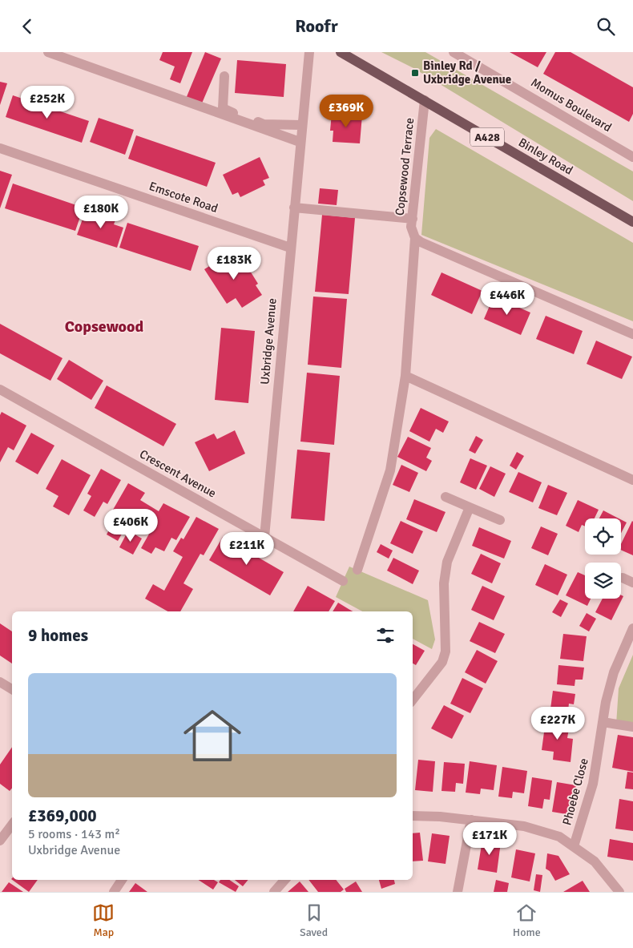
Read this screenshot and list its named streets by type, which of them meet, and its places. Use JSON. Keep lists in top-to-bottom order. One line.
{"streets":{"main road":["A428","Binley Road"],"street":["Momus Boulevard","Copsewood Terrace","Emscote Road","Uxbridge Avenue","Crescent Avenue","Phoebe Close"]},"crossings":[["Binley Road","Copsewood Terrace"],["Emscote Road","Uxbridge Avenue"],["Uxbridge Avenue","Crescent Avenue"]],"districts":["Copsewood"],"places":{"transit":["Binley Rd / Uxbridge Avenue"]},"page":{"header":"Roofr","price":["£252K","£369K","£180K","£183K","£446K","£406K","£211K","£227K","£171K"],"heading":"9 homes","list":[{"name":"£369,000","note":"5 rooms · 143 m² · Uxbridge Avenue"}],"tabs":["Map","Saved","Home"]}}
